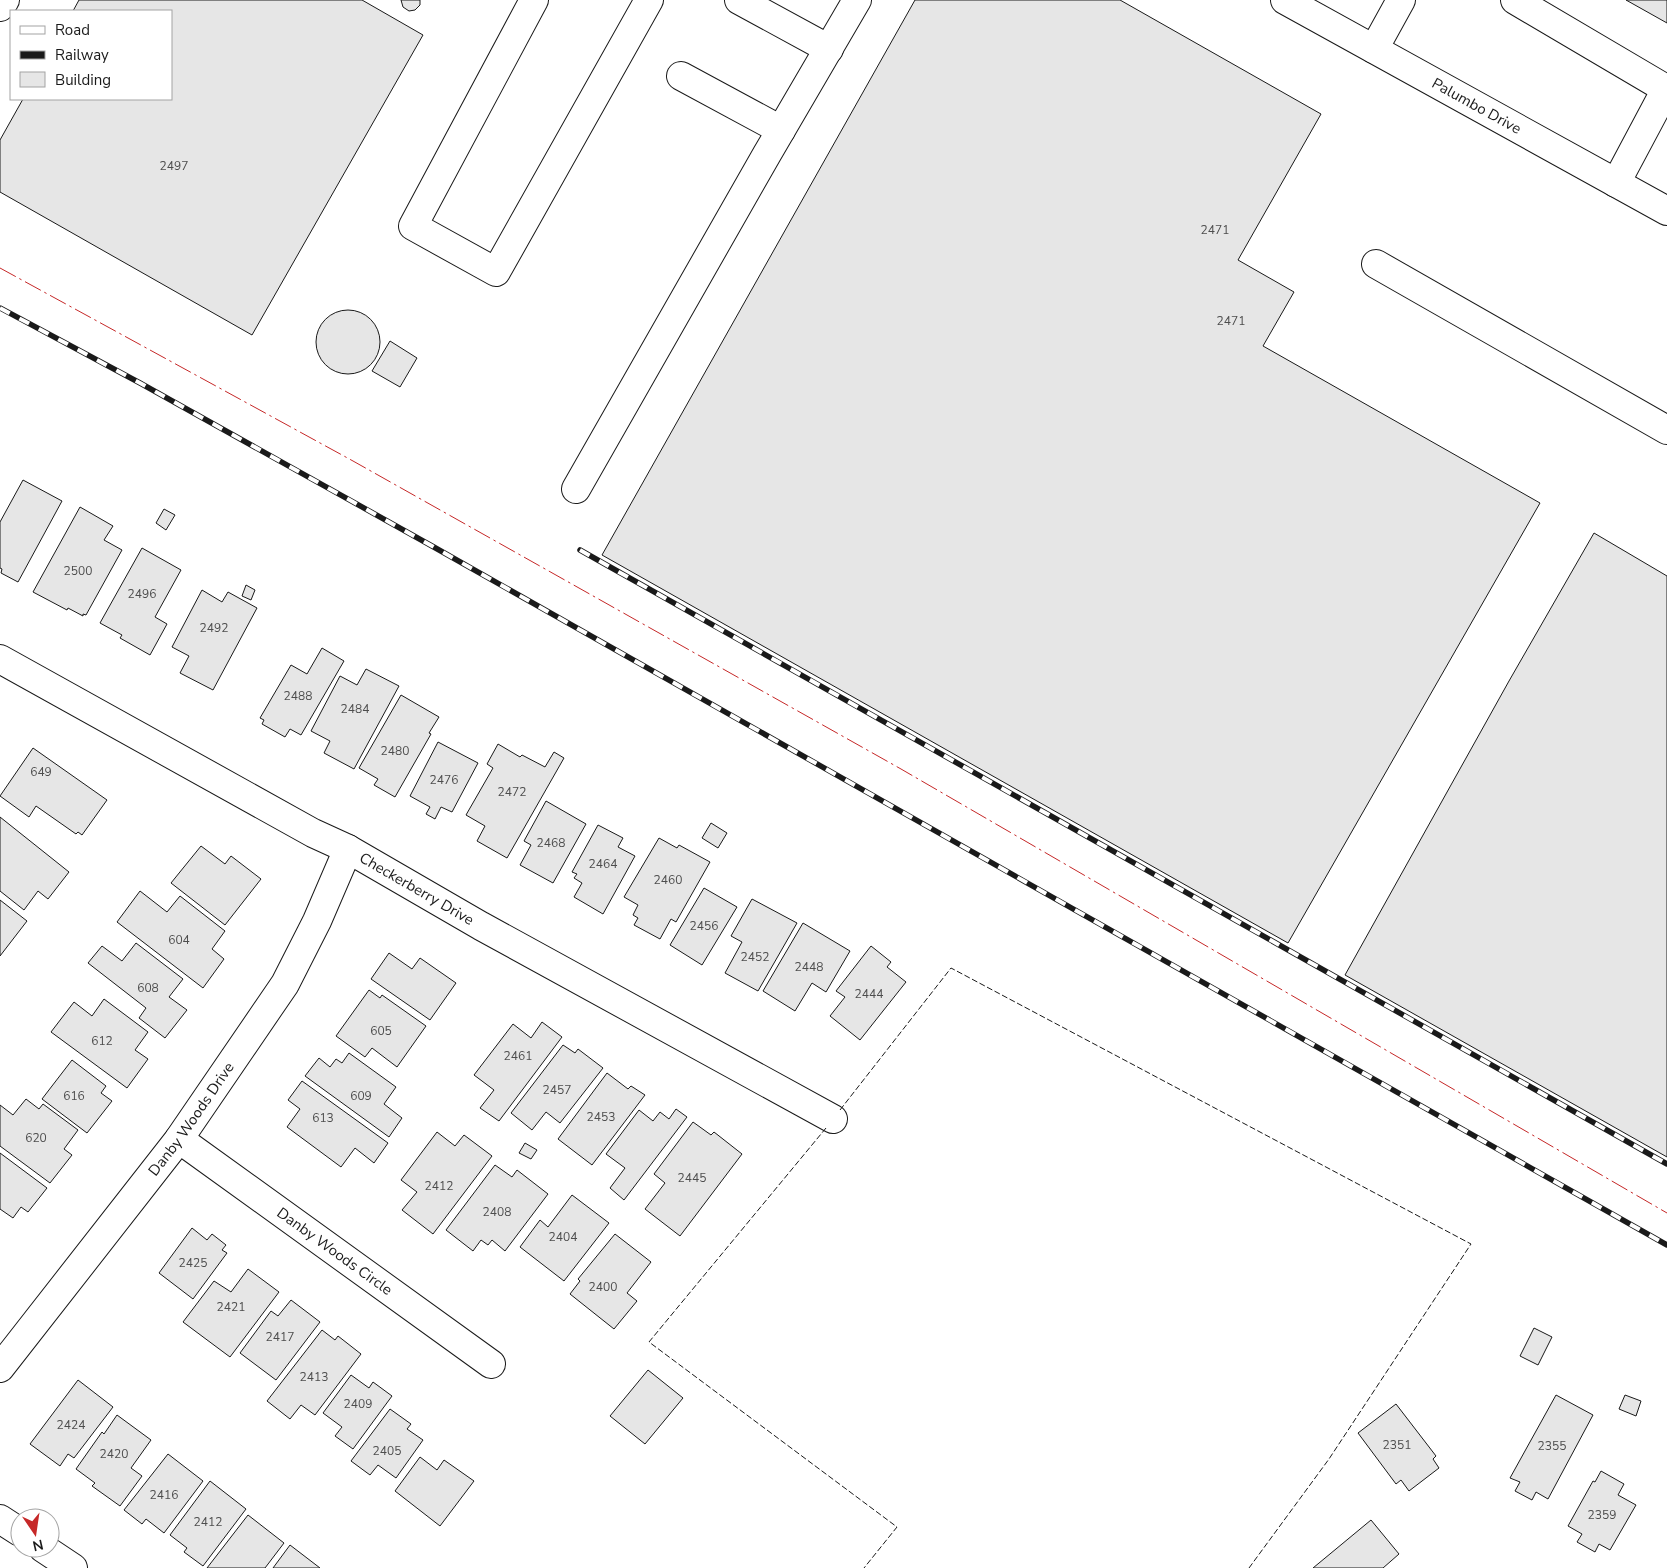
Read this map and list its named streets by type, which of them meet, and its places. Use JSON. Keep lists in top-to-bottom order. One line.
{"streets":{"street":["Palumbo Drive","Checkerberry Drive","Danby Woods Drive","Danby Woods Circle"]},"crossings":[["Checkerberry Drive","Danby Woods Drive"],["Danby Woods Drive","Danby Woods Circle"]],"house_numbers":["2497","2471","2471","2500","2496","2492","2488","2484","2480","649","2476","2472","2468","2464","2460","2456","604","2452","2448","608","2444","605","612","2461","2457","616","609","2453","613","620","2445","2412","2408","2404","2425","2400","2421","2417","2413","2409","2424","2351","2355","2405","2420","2416","2359","2412"],"legend":["Road","Railway","Building"],"north":"bottom"}
